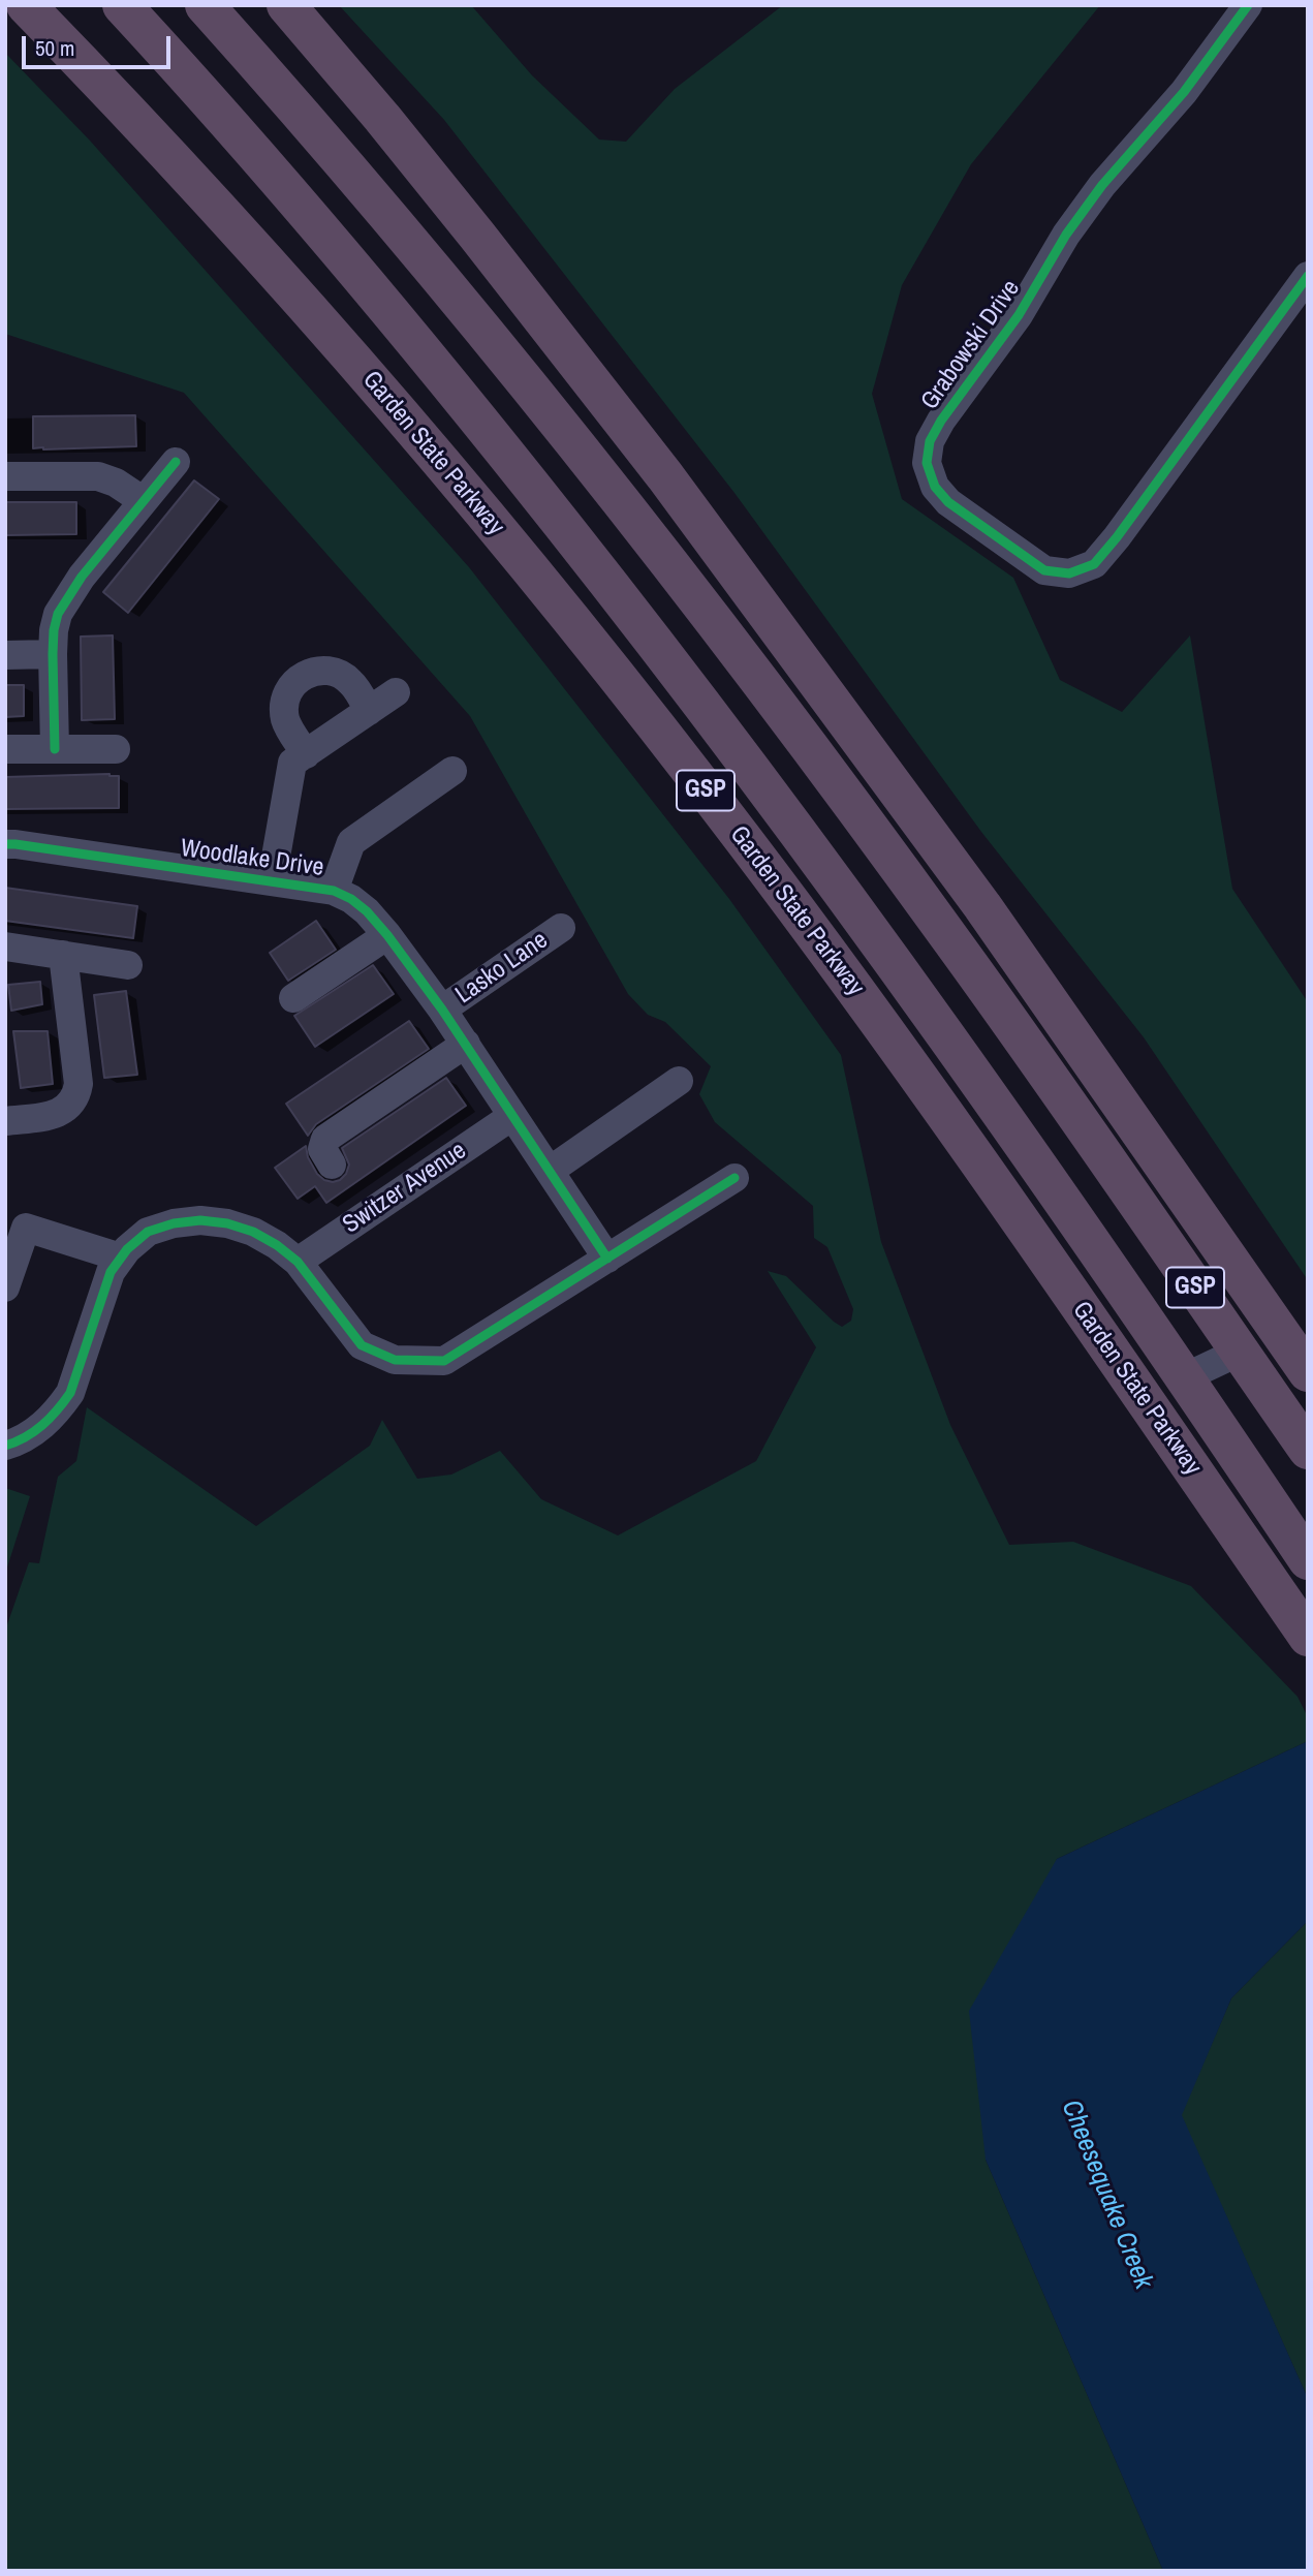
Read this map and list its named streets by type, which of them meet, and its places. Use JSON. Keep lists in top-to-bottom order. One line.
{"streets":{"highway":["Garden State Parkway","GSP"],"street":["Grabowski Drive","Woodlake Drive","Lasko Lane","Switzer Avenue"]},"crossings":[["Woodlake Drive","Lasko Lane"],["Woodlake Drive","Switzer Avenue"]],"water":["Cheesequake Creek"],"scale_bar":"50 m"}
